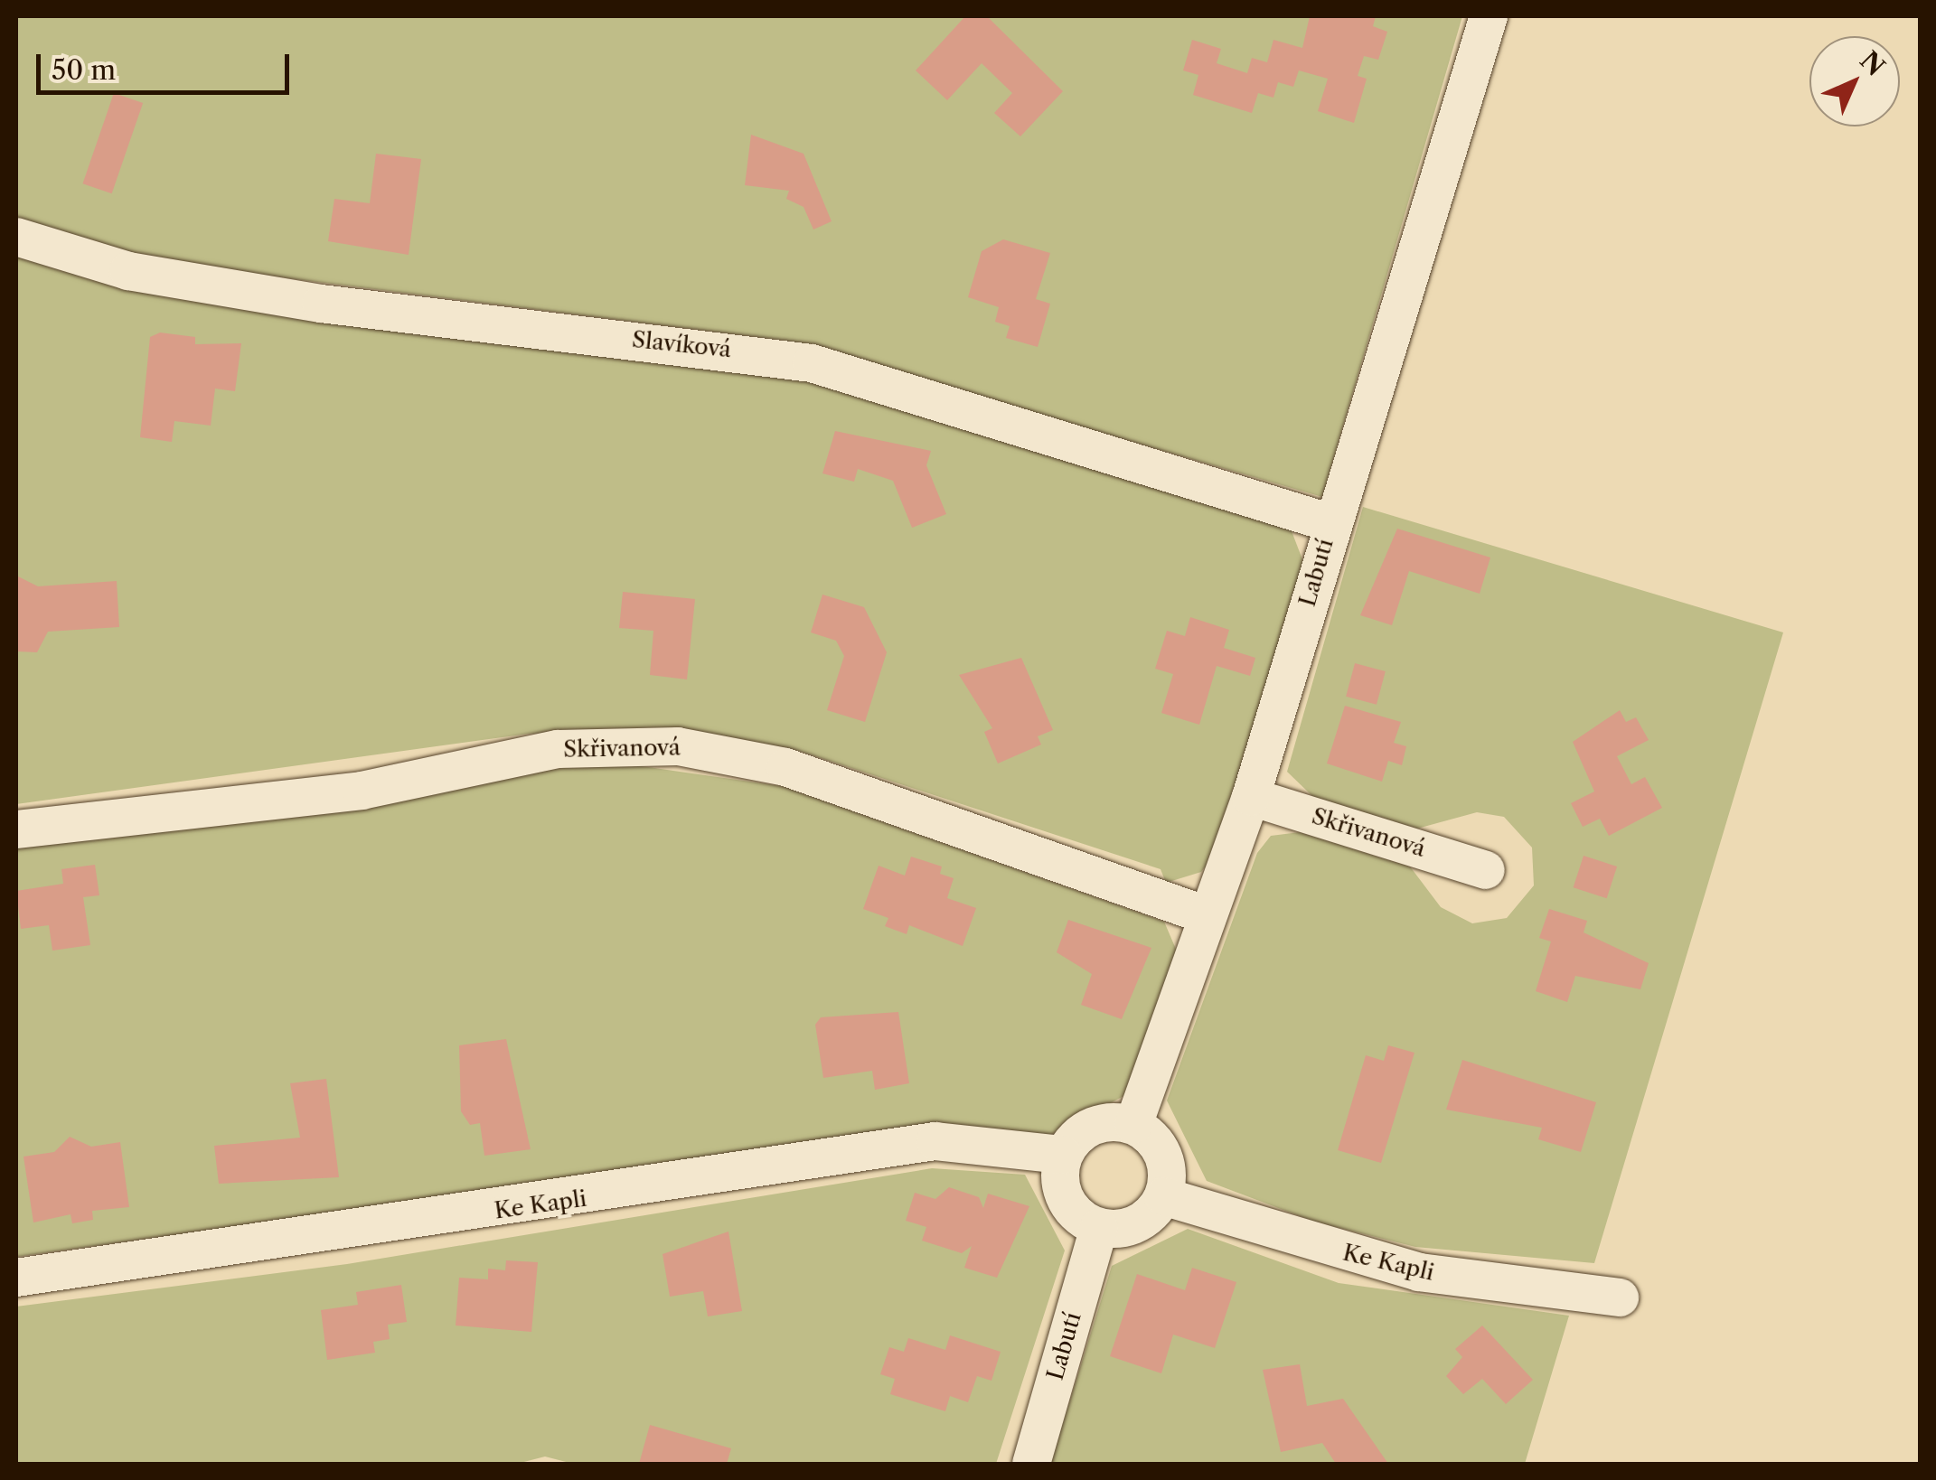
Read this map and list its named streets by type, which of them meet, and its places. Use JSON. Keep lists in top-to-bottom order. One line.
{"streets":{"street":["Slavíková","Labutí","Skřivanová","Ke Kapli"]},"crossings":[["Slavíková","Labutí"],["Labutí","Skřivanová"],["Labutí","Ke Kapli"]],"scale_bar":"50 m","north":"top right"}
